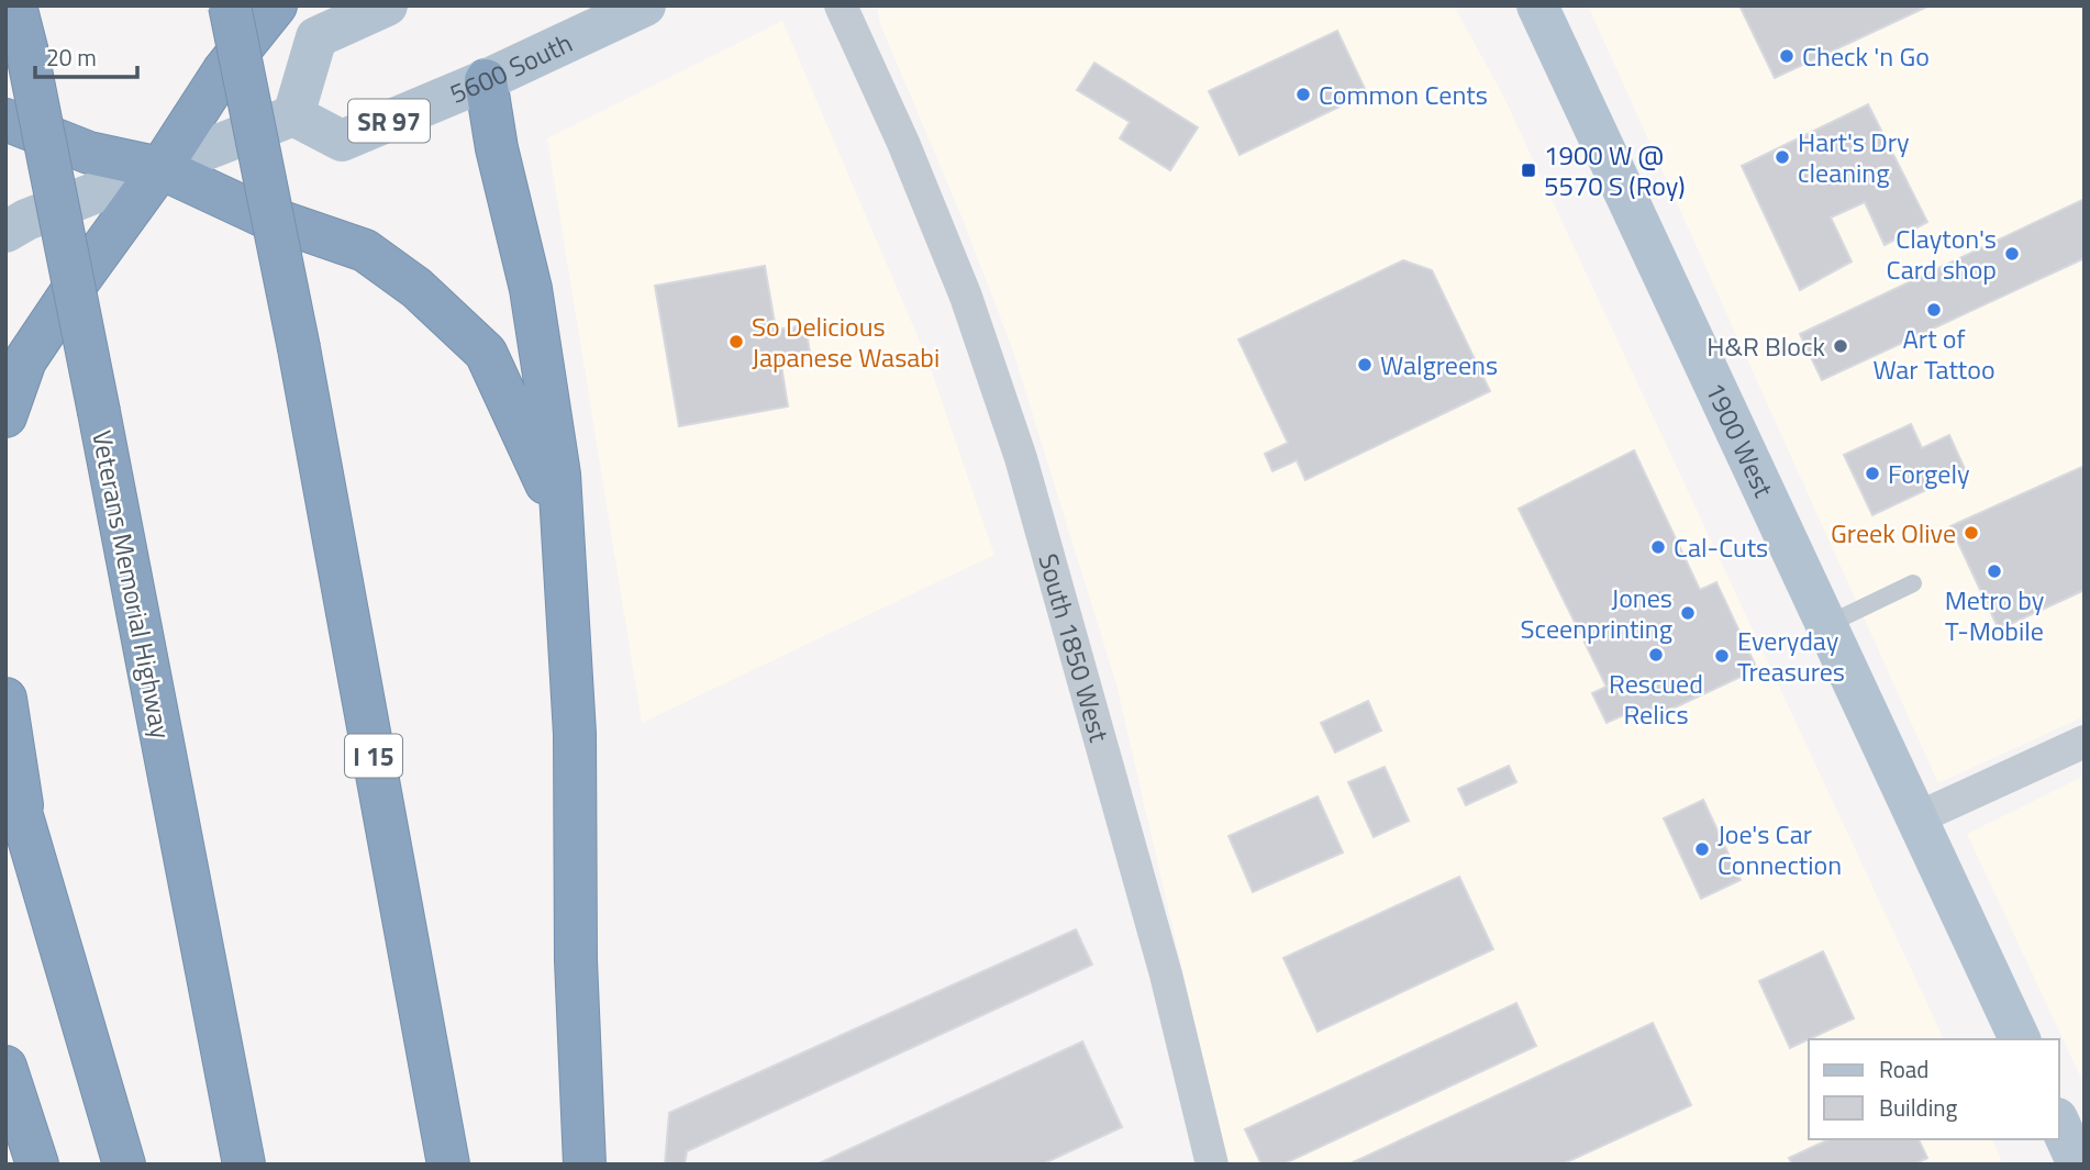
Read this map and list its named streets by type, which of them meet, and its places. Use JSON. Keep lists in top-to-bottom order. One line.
{"streets":{"highway":["Veterans Memorial Highway","I 15"],"main road":["5600 South","SR 97","1900 West"],"street":["South 1850 West"]},"places":{"other":["Check 'n Go","Common Cents","Hart's Dry cleaning","Clayton's Card shop","Art of War Tattoo","So Delicious Japanese Wasabi","H&R Block","Walgreens","Forgely","Greek Olive","Cal-Cuts","Metro by T-Mobile","Jones Sceenprinting","Rescued Relics","Everyday Treasures","Joe's Car Connection"],"transit":["1900 W @ 5570 S (Roy)"]},"legend":["Road","Building"],"scale_bar":"20 m"}
